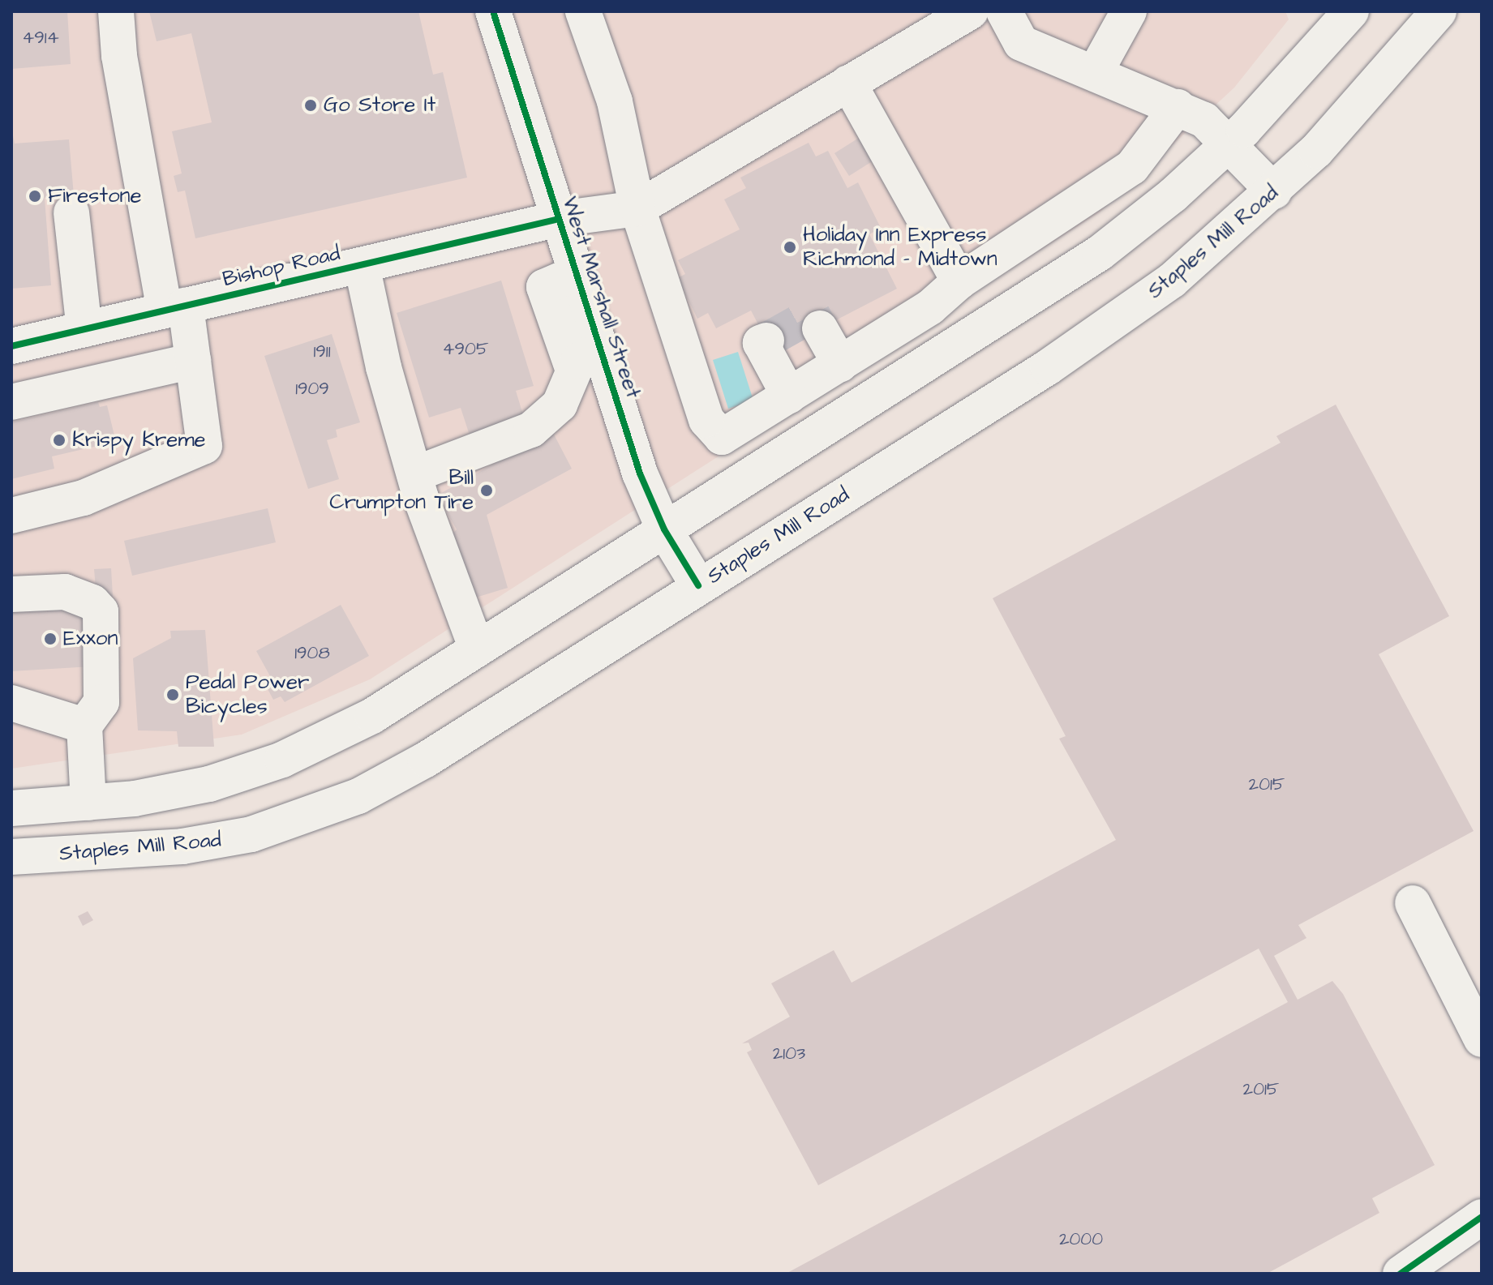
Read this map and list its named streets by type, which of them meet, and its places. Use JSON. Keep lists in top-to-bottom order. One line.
{"streets":{"main road":["Staples Mill Road","Bishop Road","West Marshall Street"]},"crossings":[["Staples Mill Road","West Marshall Street"],["Bishop Road","West Marshall Street"]],"places":["Go Store It","Firestone","Holiday Inn Express Richmond - Midtown","Krispy Kreme","Bill Crumpton Tire","Exxon","Pedal Power Bicycles"],"house_numbers":["4914","4905","1911","1909","1908","2015","2103","2015","2000"]}
